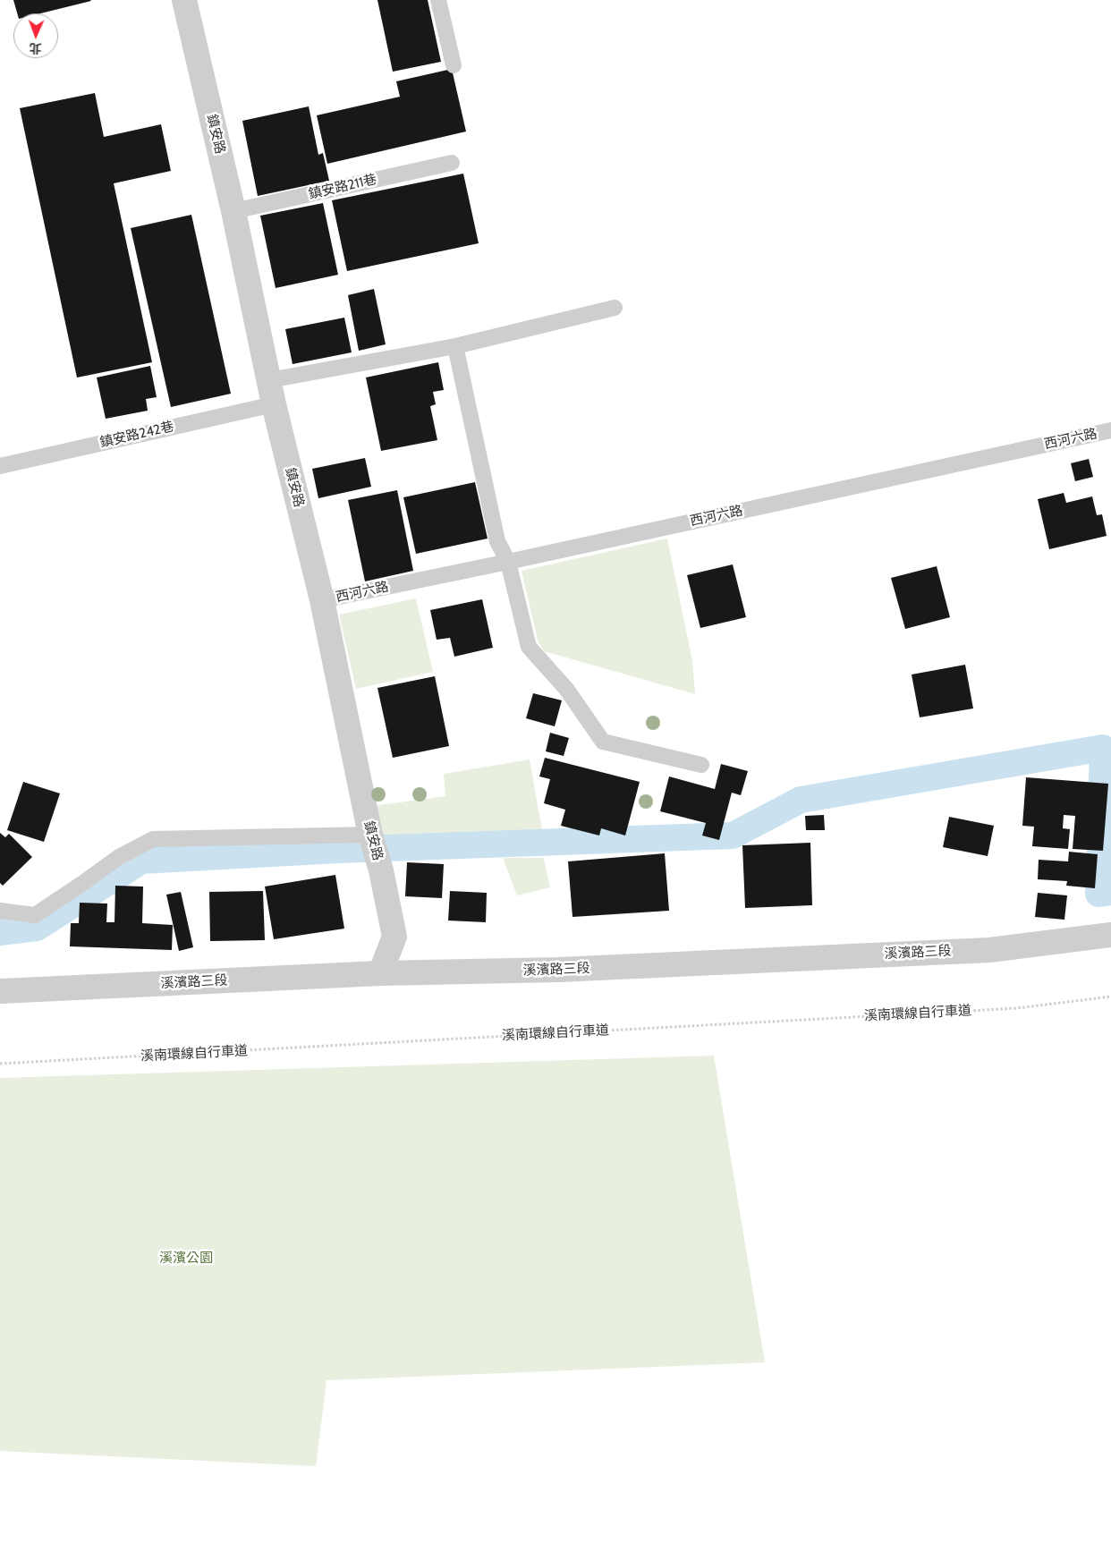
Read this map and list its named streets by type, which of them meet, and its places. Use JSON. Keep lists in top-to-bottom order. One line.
{"streets":{"street":["鎮安路","溪濱路三段"],"lane":["鎮安路211巷","鎮安路242巷","西河六路"],"path":["溪南環線自行車道"]},"crossings":[["鎮安路","鎮安路211巷"],["鎮安路","鎮安路242巷"],["鎮安路","西河六路"],["鎮安路","溪濱路三段"]],"parks":["溪濱公園"],"north":"bottom"}
